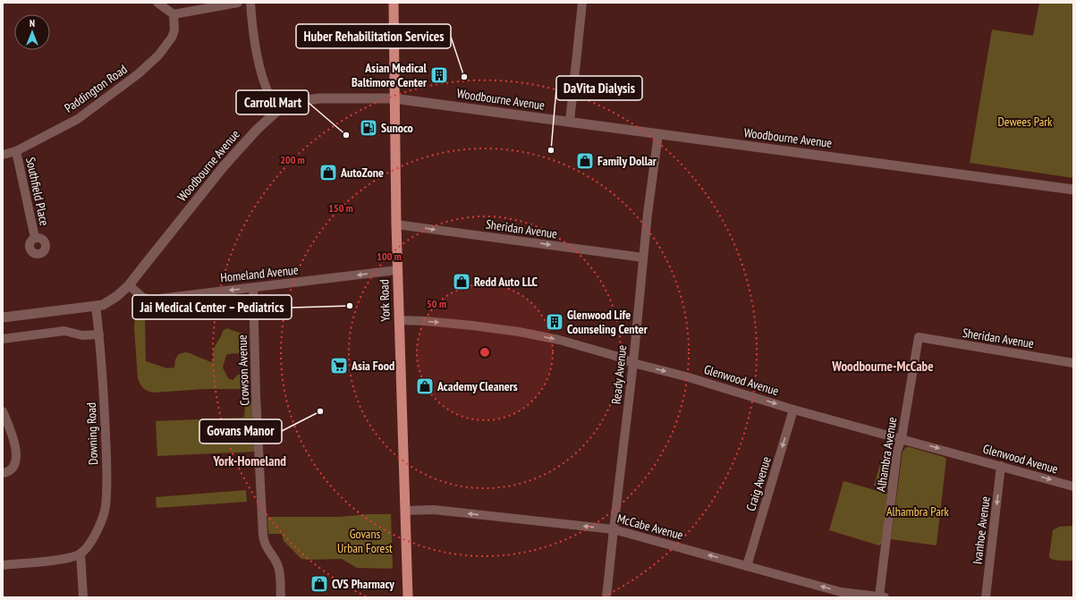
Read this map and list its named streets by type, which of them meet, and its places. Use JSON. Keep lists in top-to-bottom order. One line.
{"streets":{"main road":["York Road"],"street":["Paddington Road","Woodbourne Avenue","Southfield Place","Sheridan Avenue","Homeland Avenue","Crowson Avenue","Ready Avenue","Glenwood Avenue","Downing Road","Alhambra Avenue","Craig Avenue","McCabe Avenue","Ivanhoe Avenue"]},"crossings":[["Paddington Road","Southfield Place"],["Woodbourne Avenue","Homeland Avenue"],["Woodbourne Avenue","York Road"],["Woodbourne Avenue","Ready Avenue"],["Woodbourne Avenue","Downing Road"],["Sheridan Avenue","York Road"],["Sheridan Avenue","Ready Avenue"],["Sheridan Avenue","Alhambra Avenue"],["Homeland Avenue","York Road"],["Homeland Avenue","Crowson Avenue"],["York Road","Glenwood Avenue"],["York Road","McCabe Avenue"],["Ready Avenue","Glenwood Avenue"],["Ready Avenue","McCabe Avenue"],["Glenwood Avenue","Alhambra Avenue"],["Glenwood Avenue","Craig Avenue"],["Glenwood Avenue","Ivanhoe Avenue"],["Alhambra Avenue","McCabe Avenue"],["Craig Avenue","McCabe Avenue"]],"one_way":["Sheridan Avenue","Homeland Avenue","Glenwood Avenue","Craig Avenue","McCabe Avenue","Ivanhoe Avenue"],"districts":["Woodbourne-McCabe","York-Homeland"],"parks":["Dewees Park","Alhambra Park","Govans Urban Forest"],"places":{"building":["Asian Medical Baltimore Center","Glenwood Life Counseling Center"],"other":["Huber Rehabilitation Services","Carroll Mart","DaVita Dialysis","Jai Medical Center – Pediatrics","Govans Manor"],"fuel station":["Sunoco"],"shop":["Family Dollar","AutoZone","Redd Auto LLC","Academy Cleaners","CVS Pharmacy"],"supermarket":["Asia Food"]},"north":"top","rings":["200 m","150 m","100 m","50 m"]}
